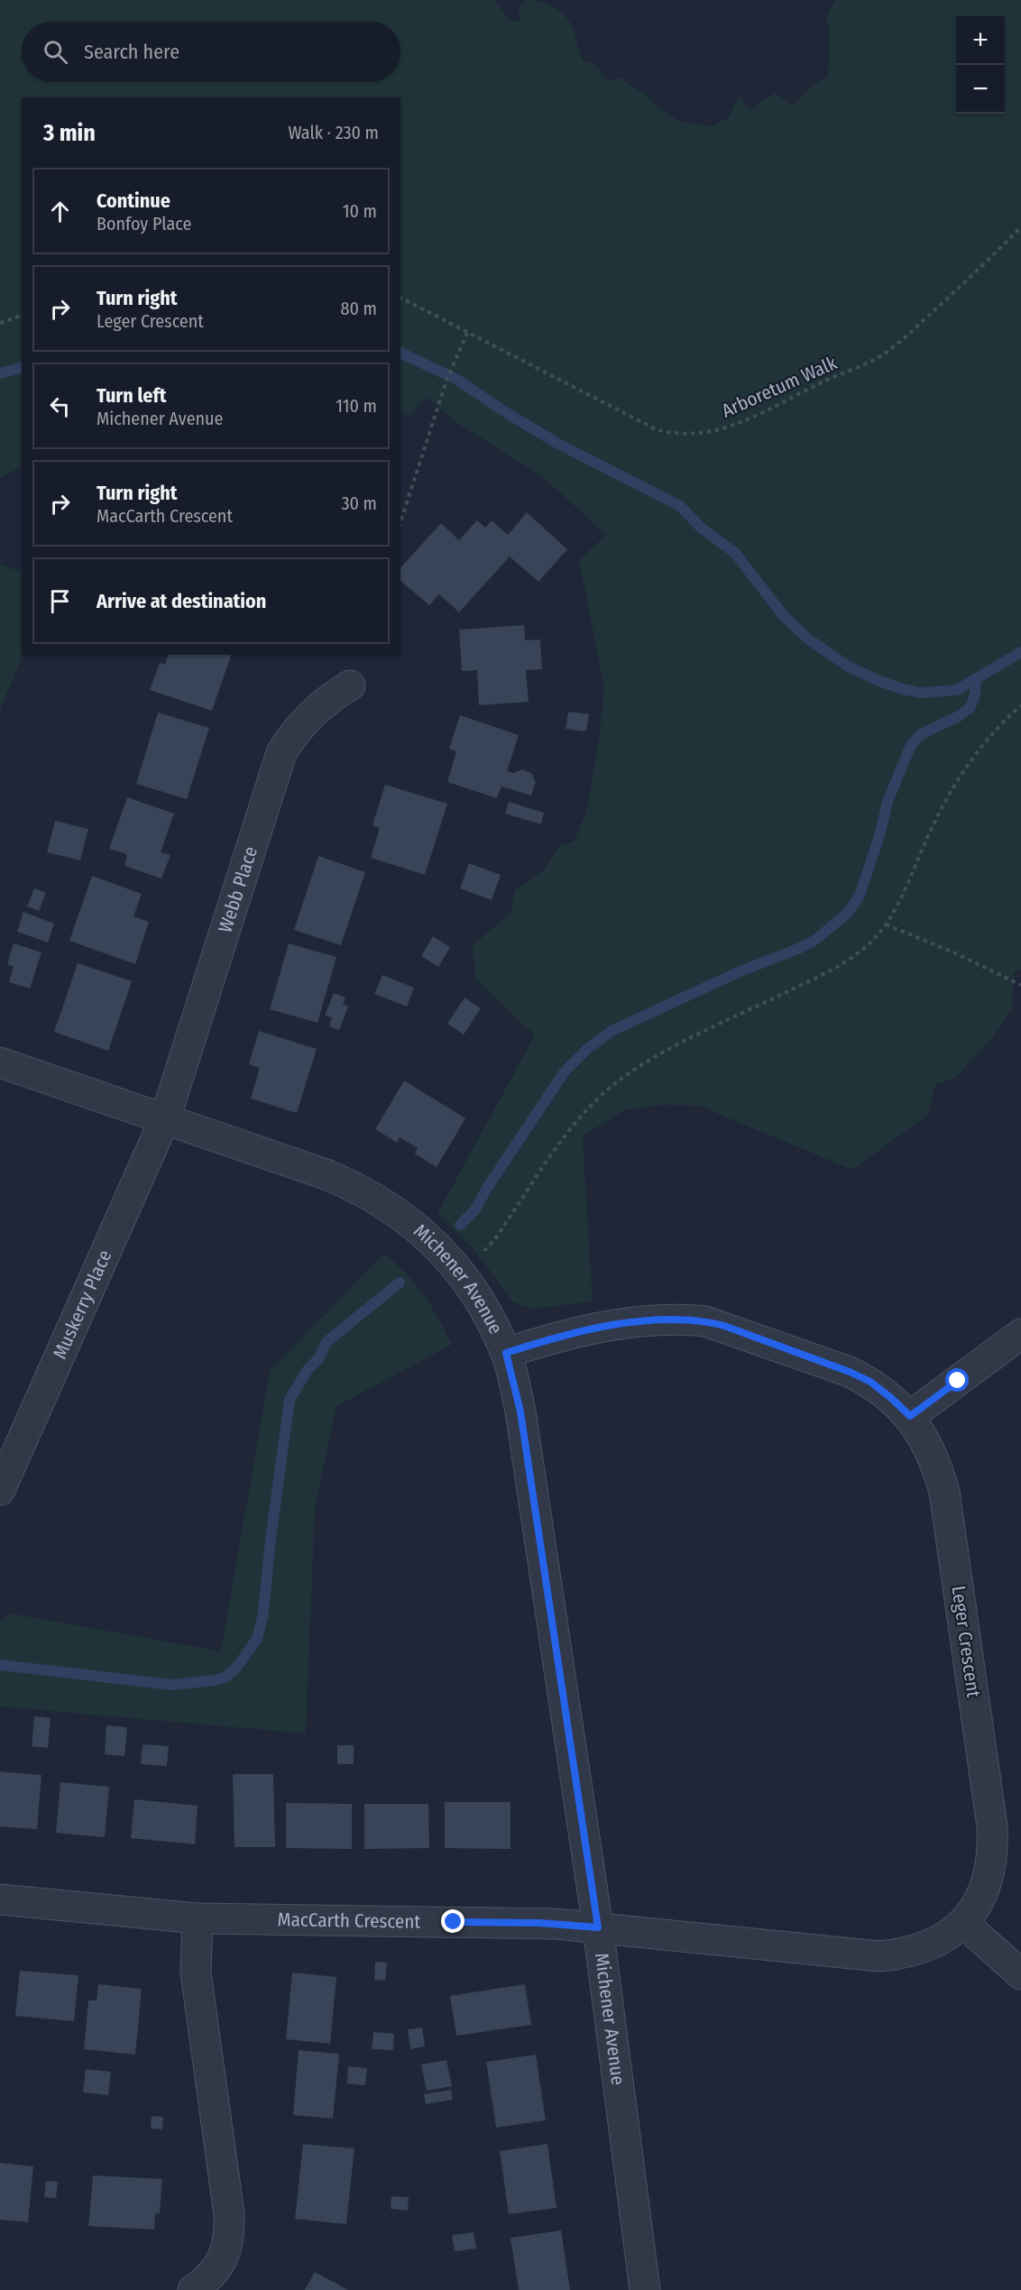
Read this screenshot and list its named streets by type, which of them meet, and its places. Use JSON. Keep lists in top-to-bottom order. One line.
{"streets":{"street":["Webb Place","Michener Avenue","Muskerry Place","Leger Crescent","MacCarth Crescent"],"path":["Arboretum Walk"]},"crossings":[["Webb Place","Michener Avenue"],["Webb Place","Muskerry Place"],["Michener Avenue","Muskerry Place"],["Michener Avenue","Leger Crescent"],["Michener Avenue","MacCarth Crescent"],["Leger Crescent","MacCarth Crescent"]],"page":{"map_buttons":["+","−"],"search":"Search here","heading":["3 min","Walk · 230 m"],"list":[["Continue","Bonfoy Place","10 m"],["Turn right","Leger Crescent","80 m"],["Turn left","Michener Avenue","110 m"],["Turn right","MacCarth Crescent","30 m"],"Arrive at destination"]}}
